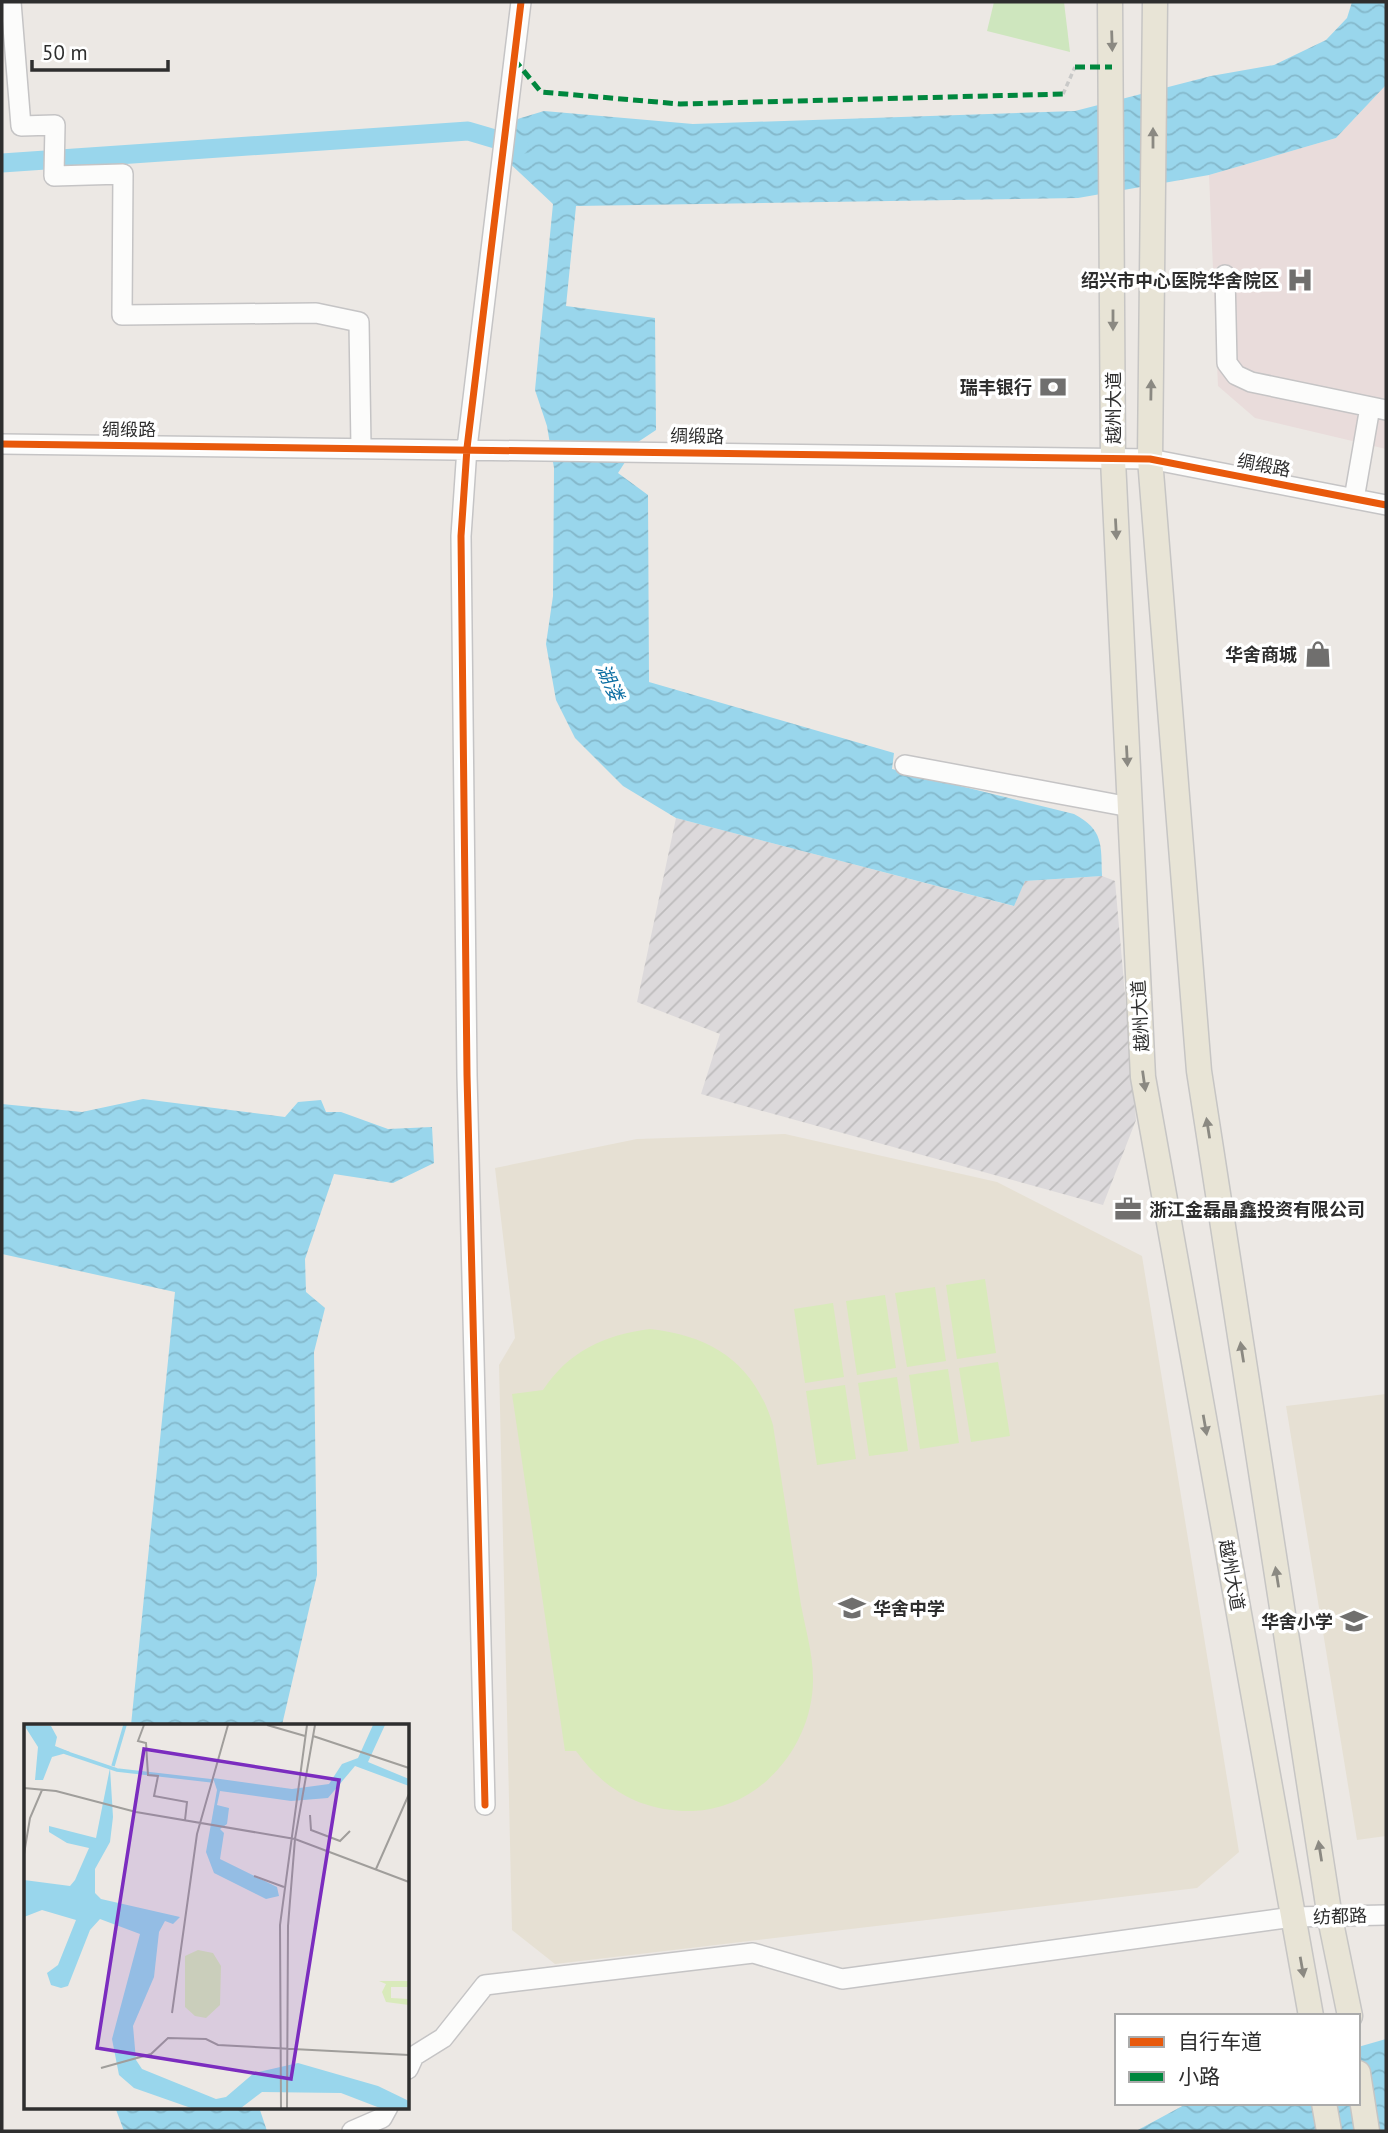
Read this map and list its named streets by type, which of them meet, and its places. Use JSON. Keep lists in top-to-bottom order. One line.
{"streets":{"main road":["越州大道"],"street":["绸缎路","纺都路"]},"crossings":[["越州大道","绸缎路"],["越州大道","纺都路"]],"water":["湖溇"],"places":{"hospital":["绍兴市中心医院华舍院区"],"bank":["瑞丰银行"],"shop":["华舍商城"],"office":["浙江金磊晶鑫投资有限公司"],"school or university":["华舍中学","华舍小学"]},"legend":["自行车道","小路"],"scale_bar":"50 m"}
